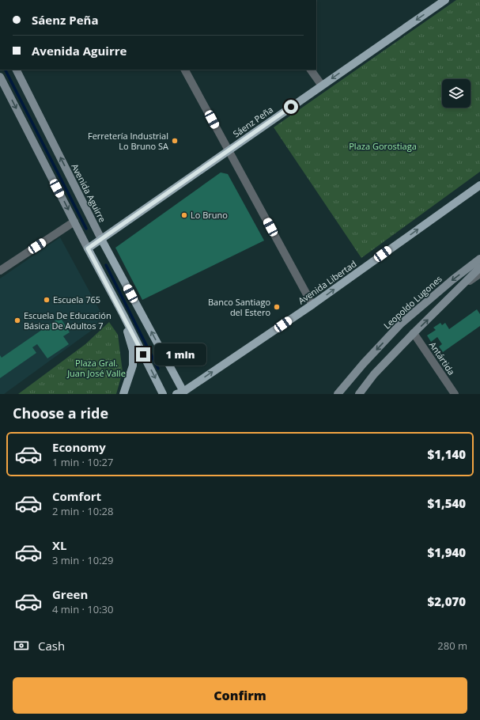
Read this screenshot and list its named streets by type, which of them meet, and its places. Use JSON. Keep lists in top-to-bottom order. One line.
{"streets":{"main road":["Sáenz Peña","Avenida Aguirre","Avenida Libertad","Leopoldo Lugones"],"street":["Antártida"]},"crossings":[["Sáenz Peña","Avenida Aguirre"],["Avenida Aguirre","Avenida Libertad"]],"one_way":["Avenida Libertad"],"parks":["Plaza Gorostiaga","Plaza Gral. Juan José Valle"],"places":["Ferretería Industrial Lo Bruno SA","Lo Bruno","Escuela 765","Banco Santiago del Estero","Escuela De Educación Básica De Adultos 7"],"page":{"banner":["Sáenz Peña","Avenida Aguirre"],"bubble":"1 min","heading":"Choose a ride","list":[{"name":"Economy","note":"1 min · 10:27","value":"$1,140"},{"name":"Comfort","note":"2 min · 10:28","value":"$1,540"},{"name":"XL","note":"3 min · 10:29","value":"$1,940"},{"name":"Green","note":"4 min · 10:30","value":"$2,070"}],"pay":["Cash","280 m"],"buttons":"Confirm"}}
